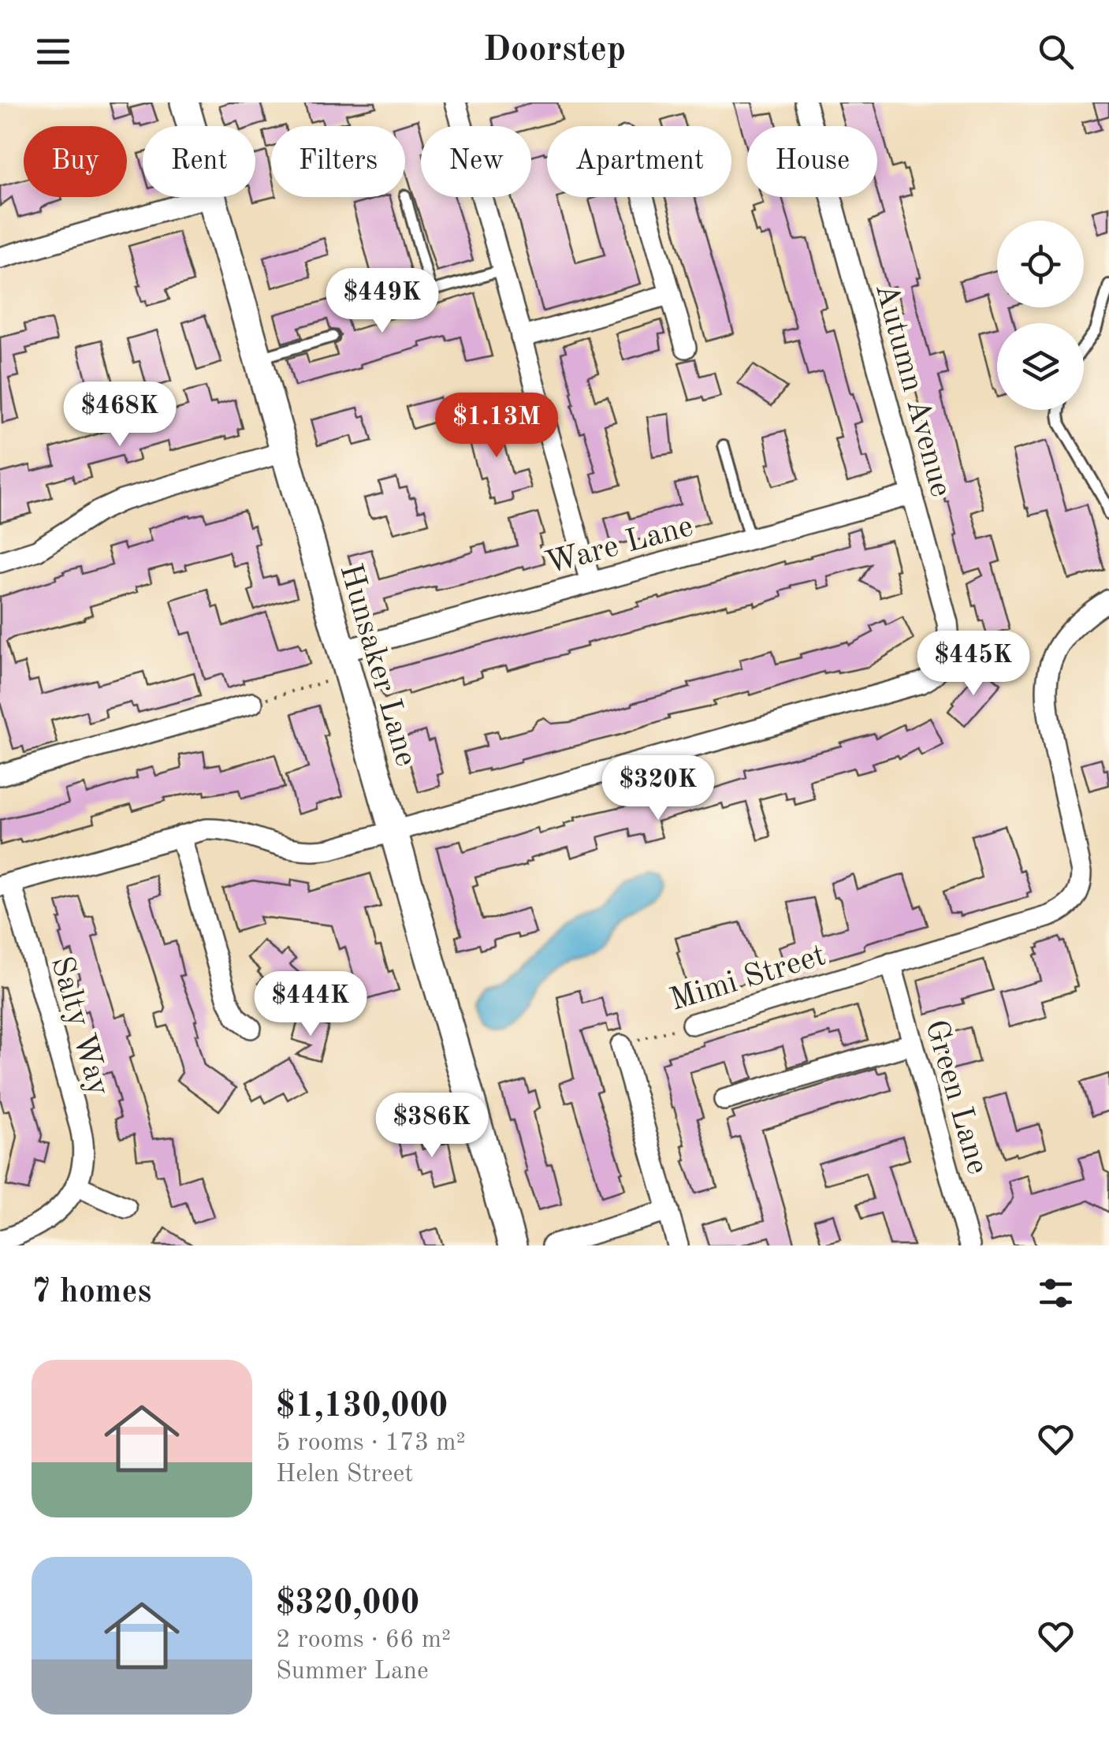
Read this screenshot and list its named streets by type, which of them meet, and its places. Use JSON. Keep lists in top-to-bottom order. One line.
{"streets":{"street":["Autumn Avenue","Ware Lane","Hunsaker Lane","Mimi Street","Salty Way","Green Lane"]},"crossings":[["Autumn Avenue","Ware Lane"],["Autumn Avenue","Hunsaker Lane"],["Ware Lane","Hunsaker Lane"],["Mimi Street","Green Lane"]],"page":{"header":"Doorstep","chip":["Buy","Rent","Filters","New","Apartment","House"],"price":["$449K","$468K","$1.13M","$445K","$320K","$444K","$386K"],"heading":"7 homes","list":[{"name":"$1,130,000","note":"5 rooms · 173 m² · Helen Street"},{"name":"$320,000","note":"2 rooms · 66 m² · Summer Lane"}]}}
